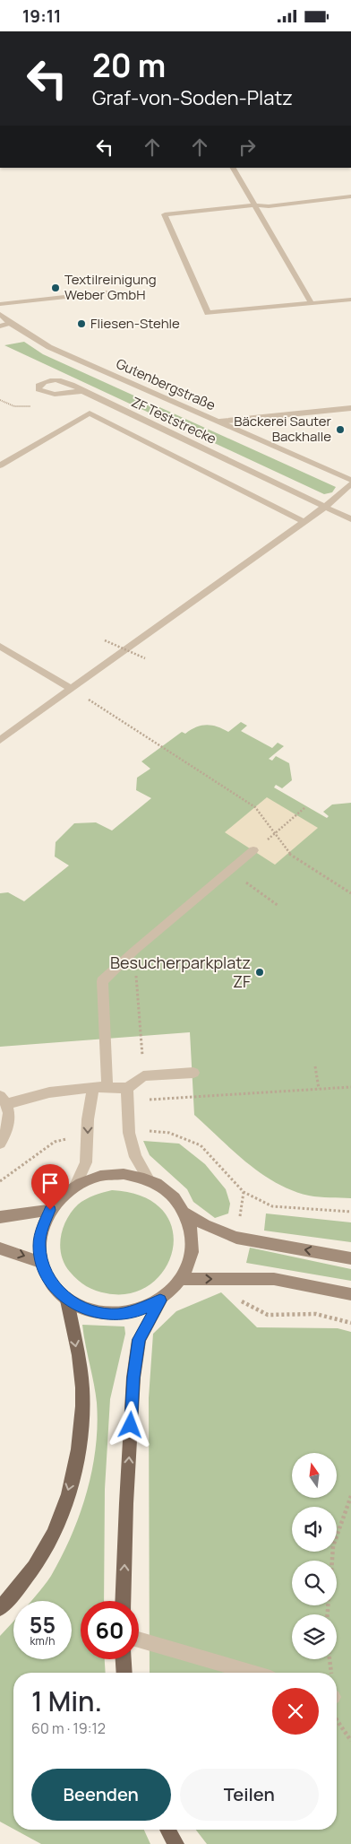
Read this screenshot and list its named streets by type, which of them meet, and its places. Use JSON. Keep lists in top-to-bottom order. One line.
{"streets":{"street":["Gutenbergstraße","ZF Teststrecke"]},"places":["Textilreinigung Weber GmbH","Fliesen-Stehle","Bäckerei Sauter Backhalle","Besucherparkplatz ZF"],"north":"top","page":{"status":"19:11","turn":["20 m","Graf-von-Soden-Platz"],"speed":"55 km/h","limit":"60","heading":["1 Min.","60 m · 19:12"],"buttons":["Beenden","Teilen"]}}
